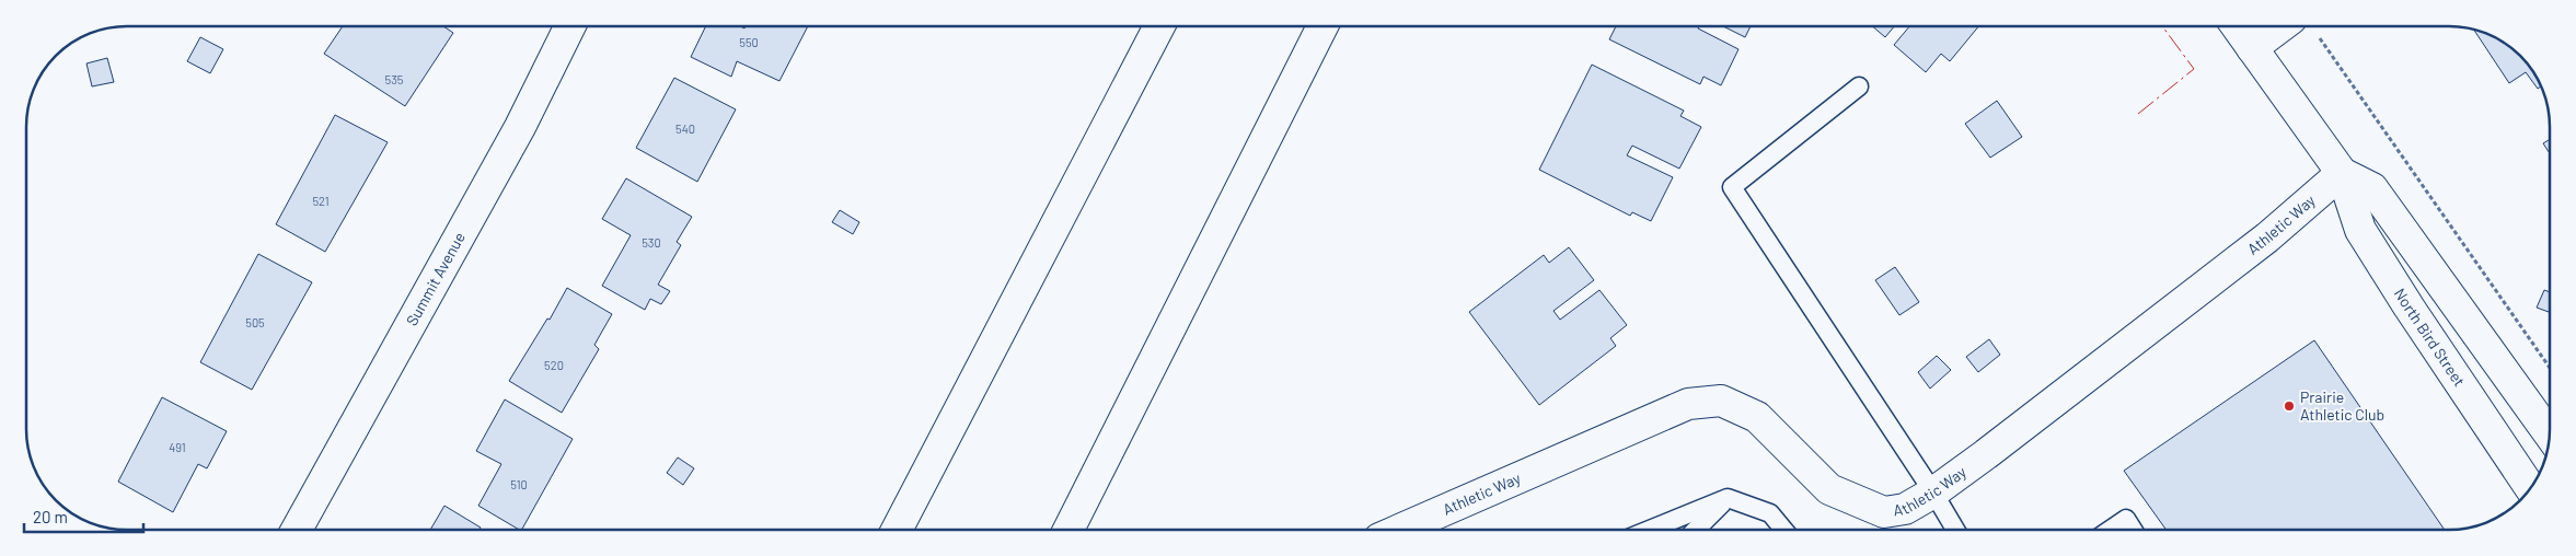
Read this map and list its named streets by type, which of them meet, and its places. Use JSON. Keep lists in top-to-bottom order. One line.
{"streets":{"main road":["Athletic Way","Summit Avenue","North Bird Street"]},"crossings":[["Athletic Way","North Bird Street"]],"places":["Prairie Athletic Club"],"house_numbers":["550","535","540","521","530","505","520","491","510"],"scale_bar":"20 m"}
